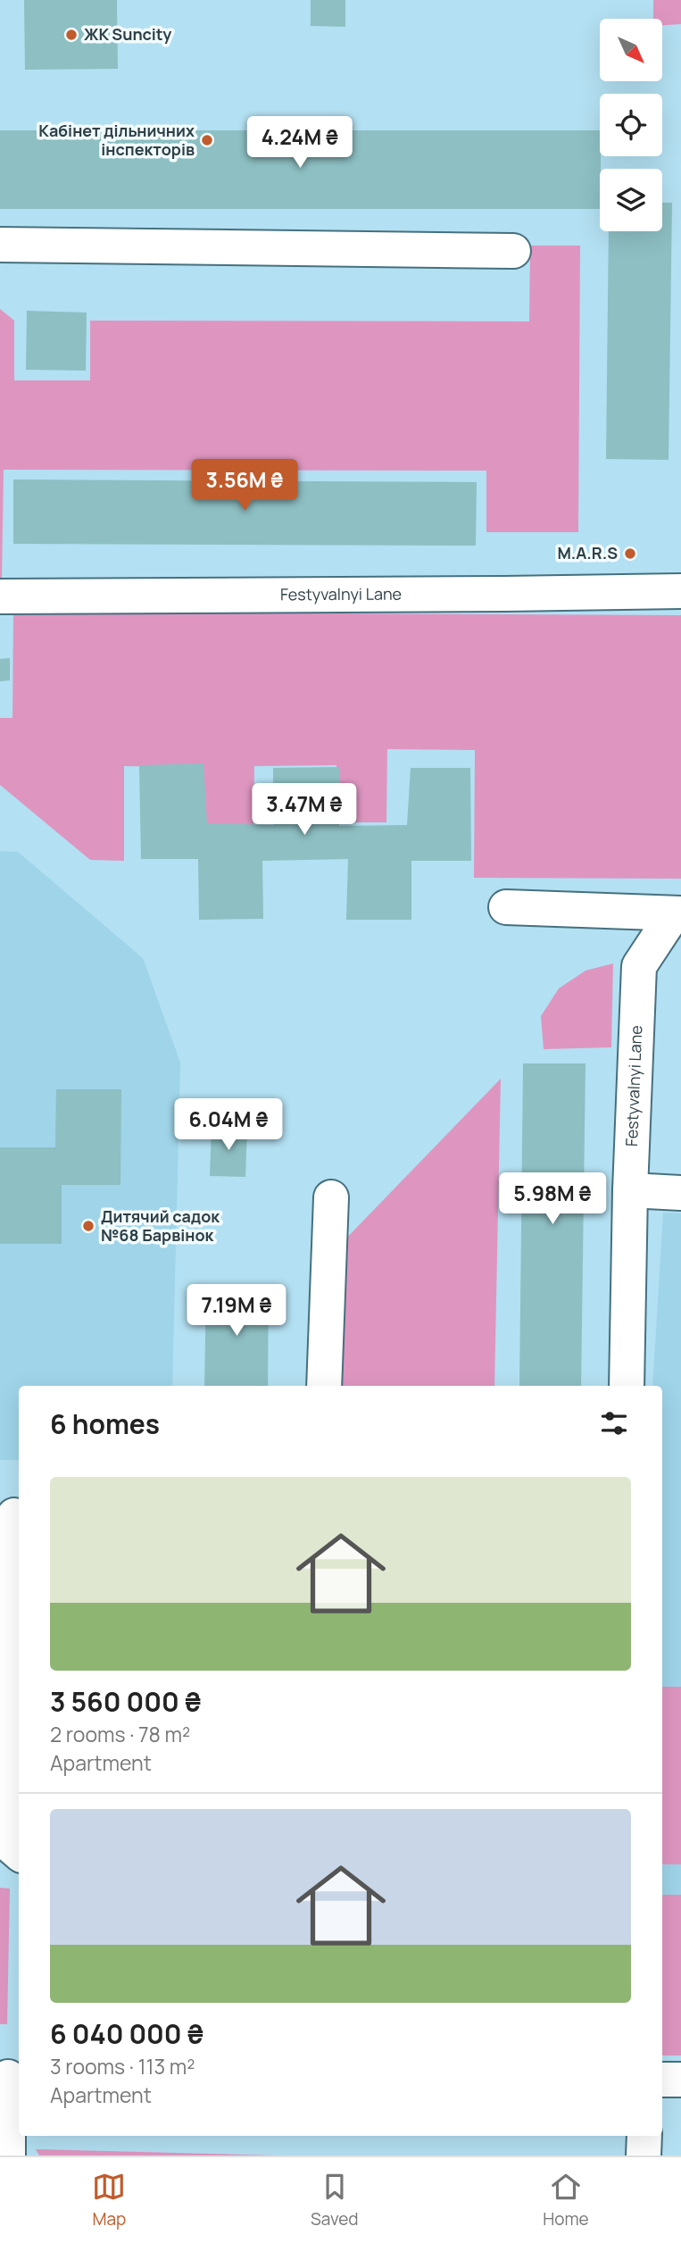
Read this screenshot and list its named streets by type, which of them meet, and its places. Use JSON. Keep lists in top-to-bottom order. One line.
{"streets":{"street":["Festyvalnyi Lane"]},"places":["ЖК Suncity","Кабінет дільничних інспекторів","M.A.R.S","Дитячий садок №68 Барвінок"],"north":"bottom right","page":{"price":["4.24M ₴","3.56M ₴","3.47M ₴","6.04M ₴","5.98M ₴","7.19M ₴"],"heading":"6 homes","list":[{"name":"3 560 000 ₴","note":"2 rooms · 78 m² · Apartment"},{"name":"6 040 000 ₴","note":"3 rooms · 113 m² · Apartment"}],"tabs":["Map","Saved","Home"]}}
